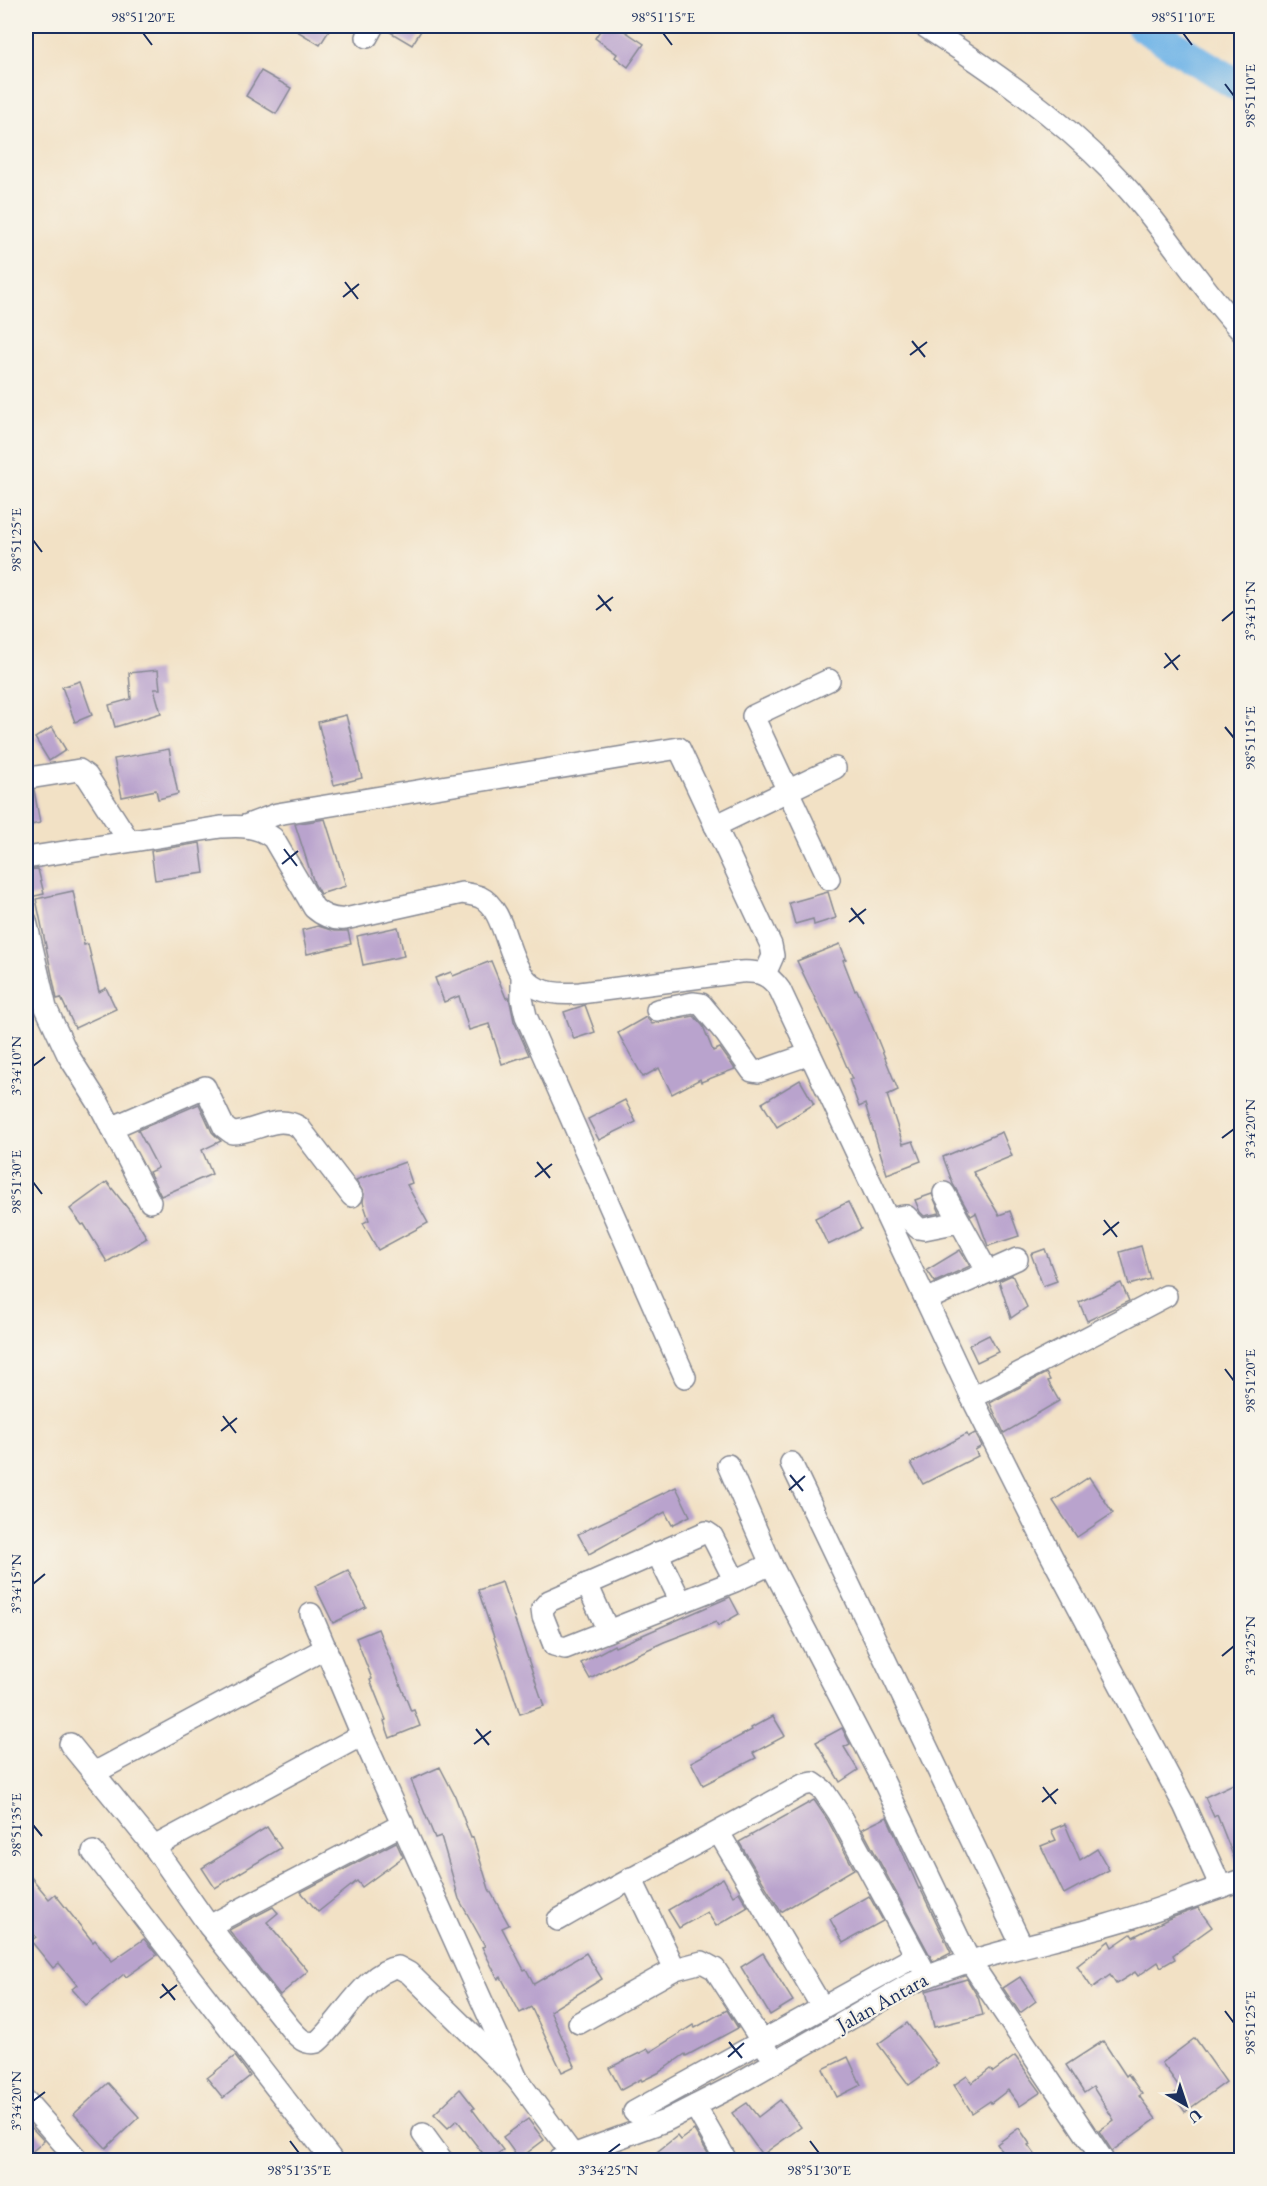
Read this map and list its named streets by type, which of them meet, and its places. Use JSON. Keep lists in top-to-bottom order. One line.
{"streets":{"street":["Jalan Antara"]},"north":"bottom right","coordinates":["98°51'20\"E","98°51'15\"E","98°51'10\"E","98°51'25\"E","3°34'15\"N","3°34'10\"N","3°34'20\"N","98°51'30\"E","3°34'25\"N","98°51'35\"E"]}
